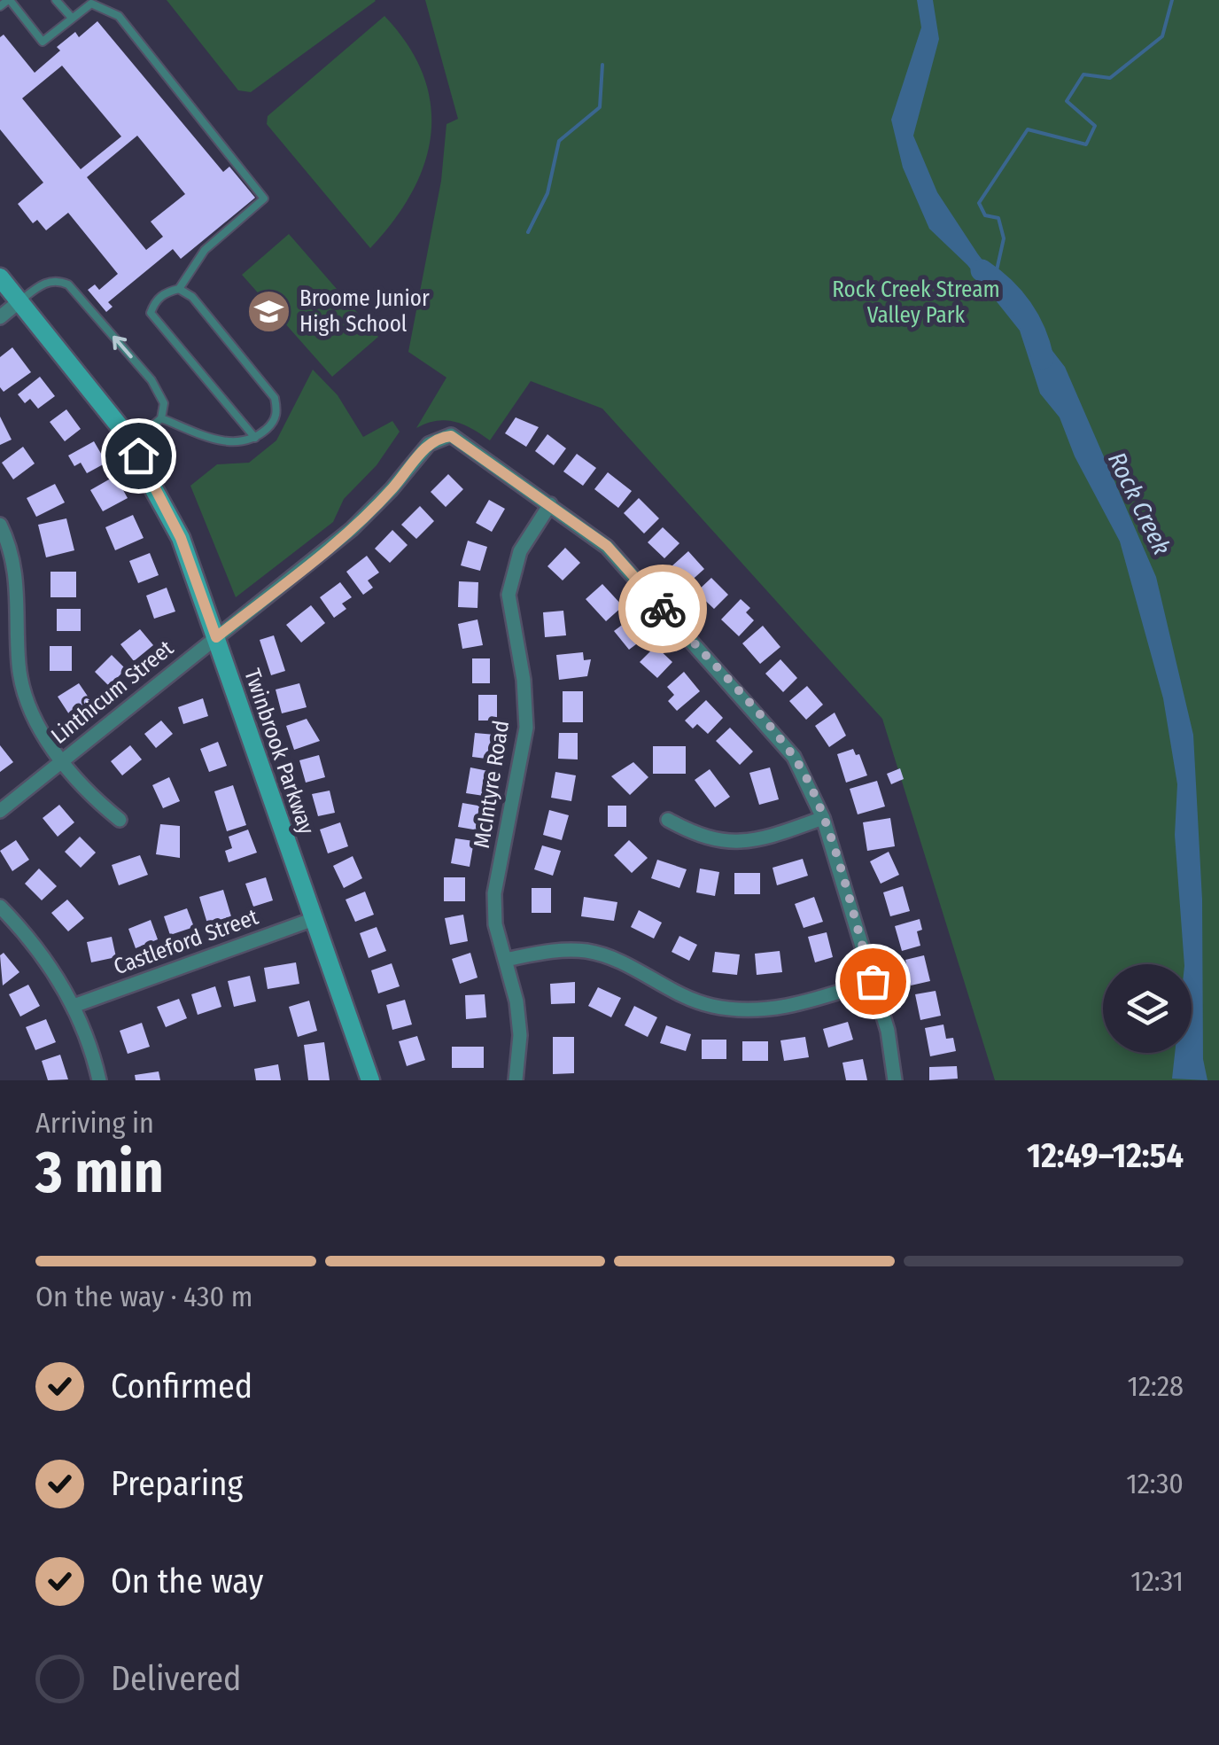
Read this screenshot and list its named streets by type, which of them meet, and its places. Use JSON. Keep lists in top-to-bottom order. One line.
{"streets":{"street":["Linthicum Street","Twinbrook Parkway","McIntyre Road","Castleford Street"]},"crossings":[["Linthicum Street","Twinbrook Parkway"],["Linthicum Street","McIntyre Road"],["Twinbrook Parkway","Castleford Street"]],"water":["Rock Creek"],"parks":["Rock Creek Stream Valley Park"],"places":{"school or university":["Broome Junior High School"]},"page":{"heading":["3 min","Arriving in","12:49–12:54"],"bar":"On the way · 430 m","list":[["Confirmed","12:28"],["Preparing","12:30"],["On the way","12:31"],"Delivered"]}}
